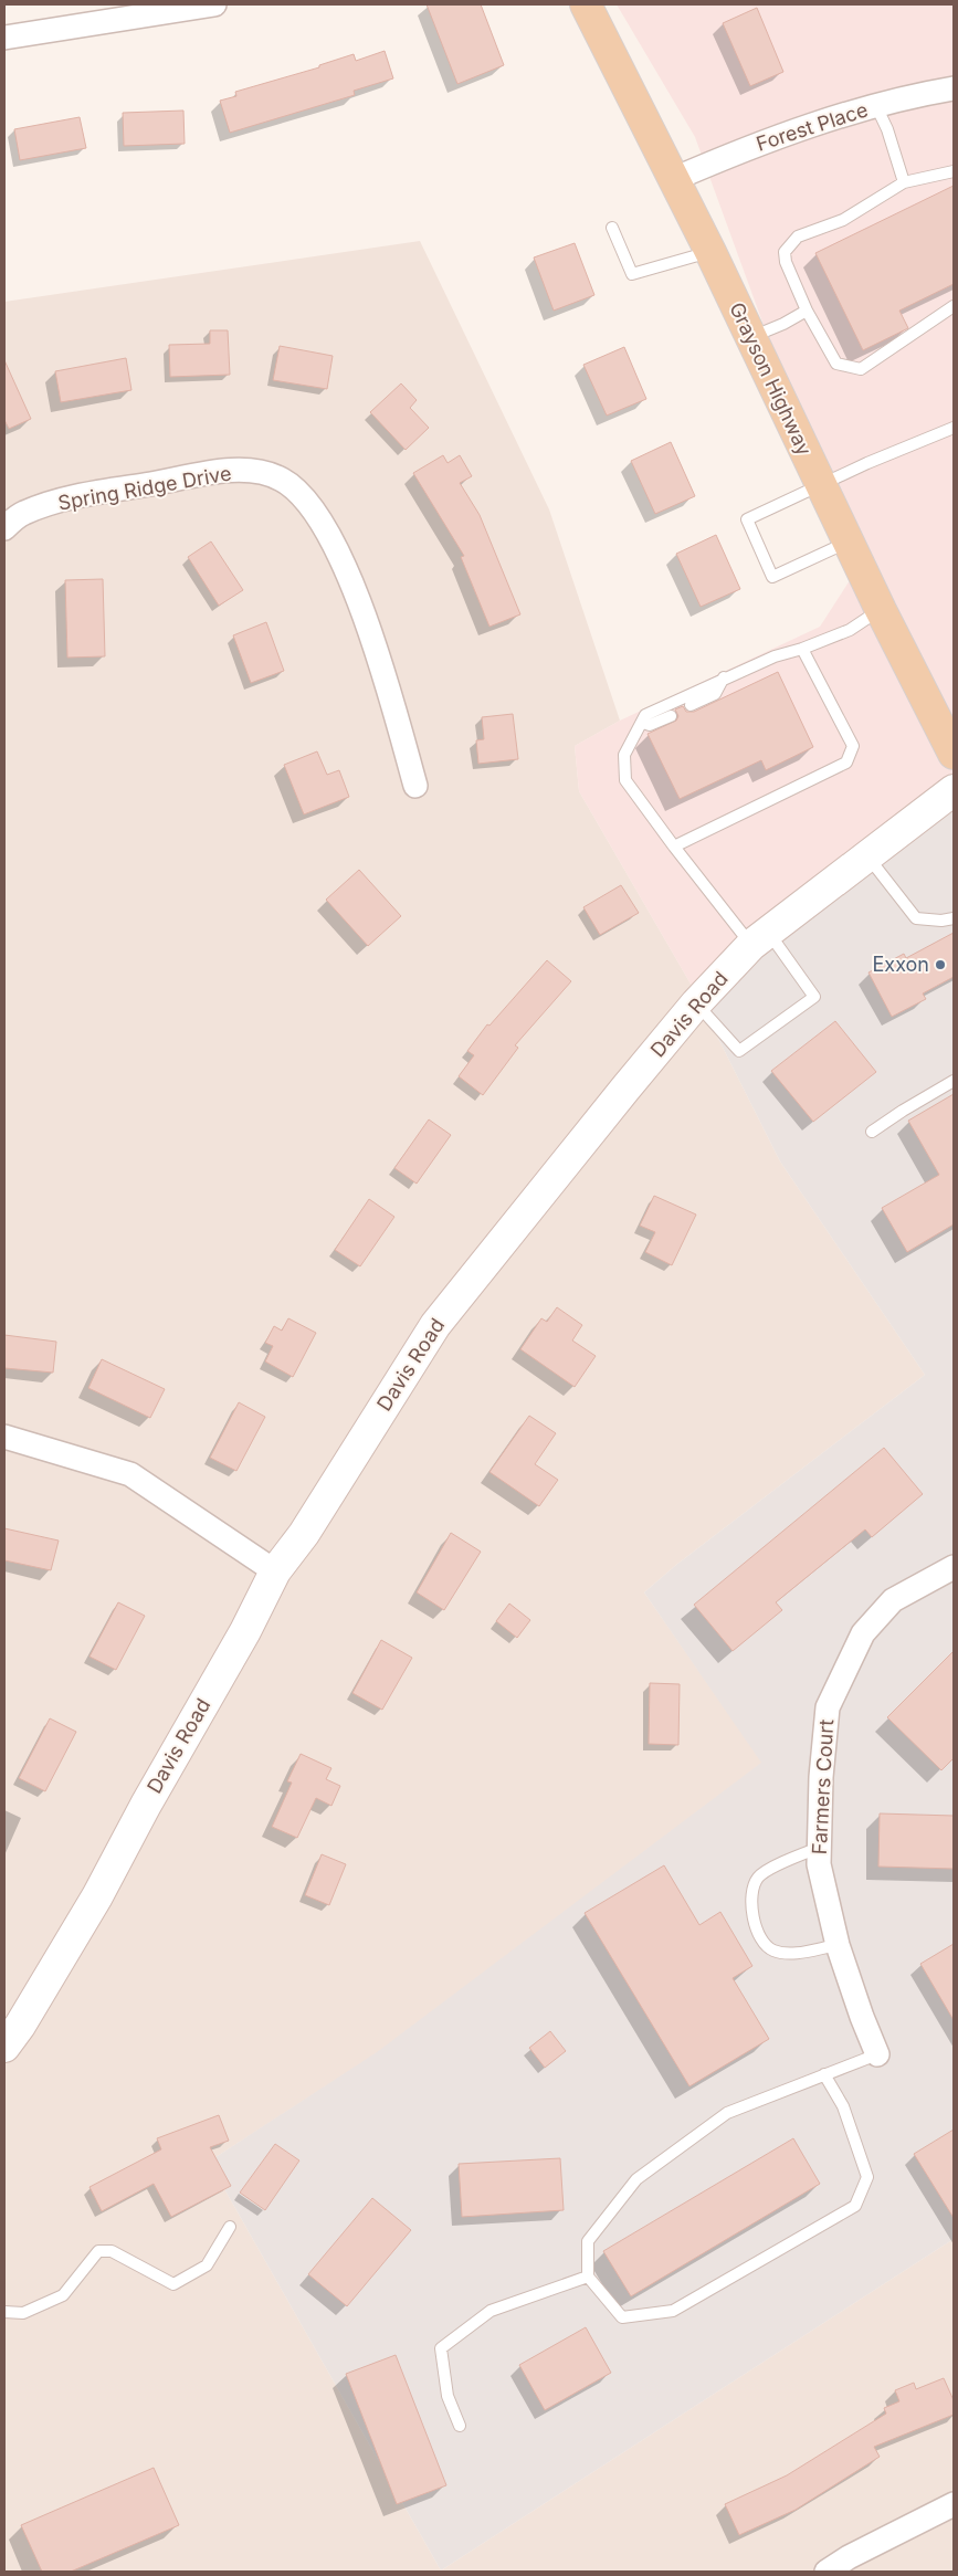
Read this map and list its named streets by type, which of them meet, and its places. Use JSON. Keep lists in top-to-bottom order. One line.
{"streets":{"main road":["Grayson Highway"],"street":["Forest Place","Spring Ridge Drive","Davis Road","Farmers Court"]},"crossings":[["Forest Place","Grayson Highway"]],"places":["Exxon"]}
